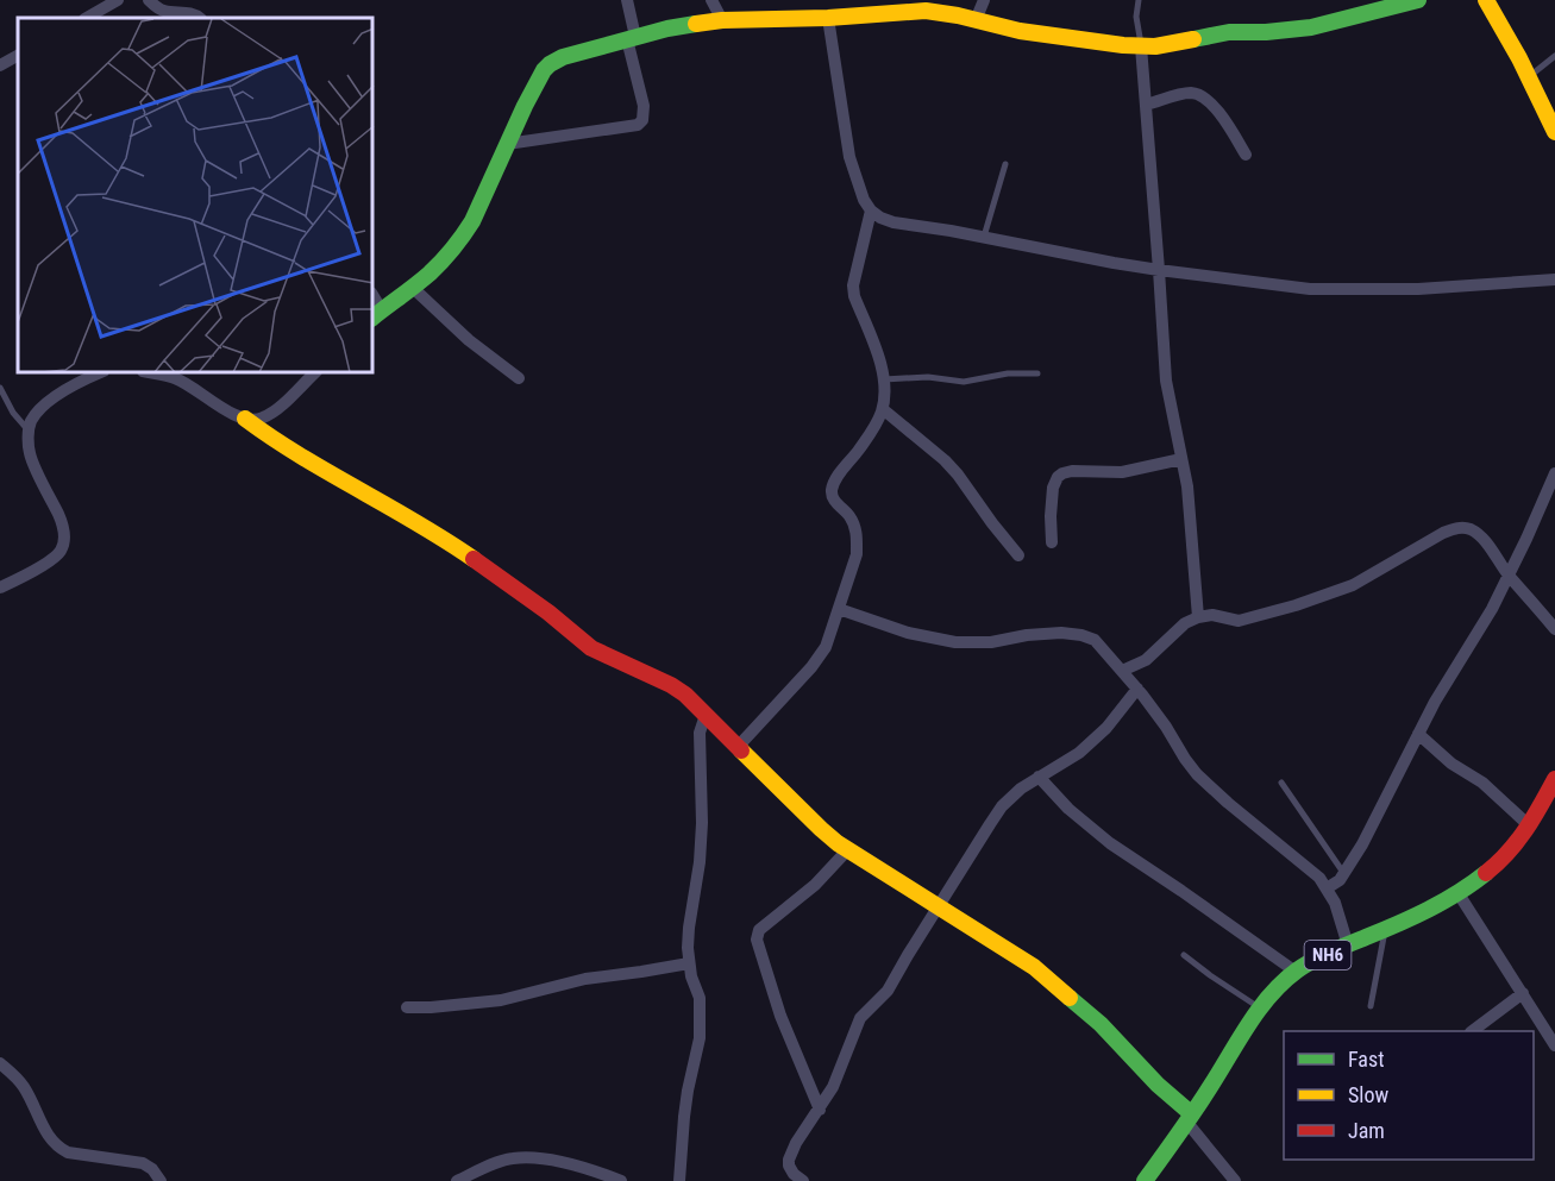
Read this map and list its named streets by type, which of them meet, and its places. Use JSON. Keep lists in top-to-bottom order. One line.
{"streets":{"main road":["NH6"]},"legend":["Fast","Slow","Jam"]}
